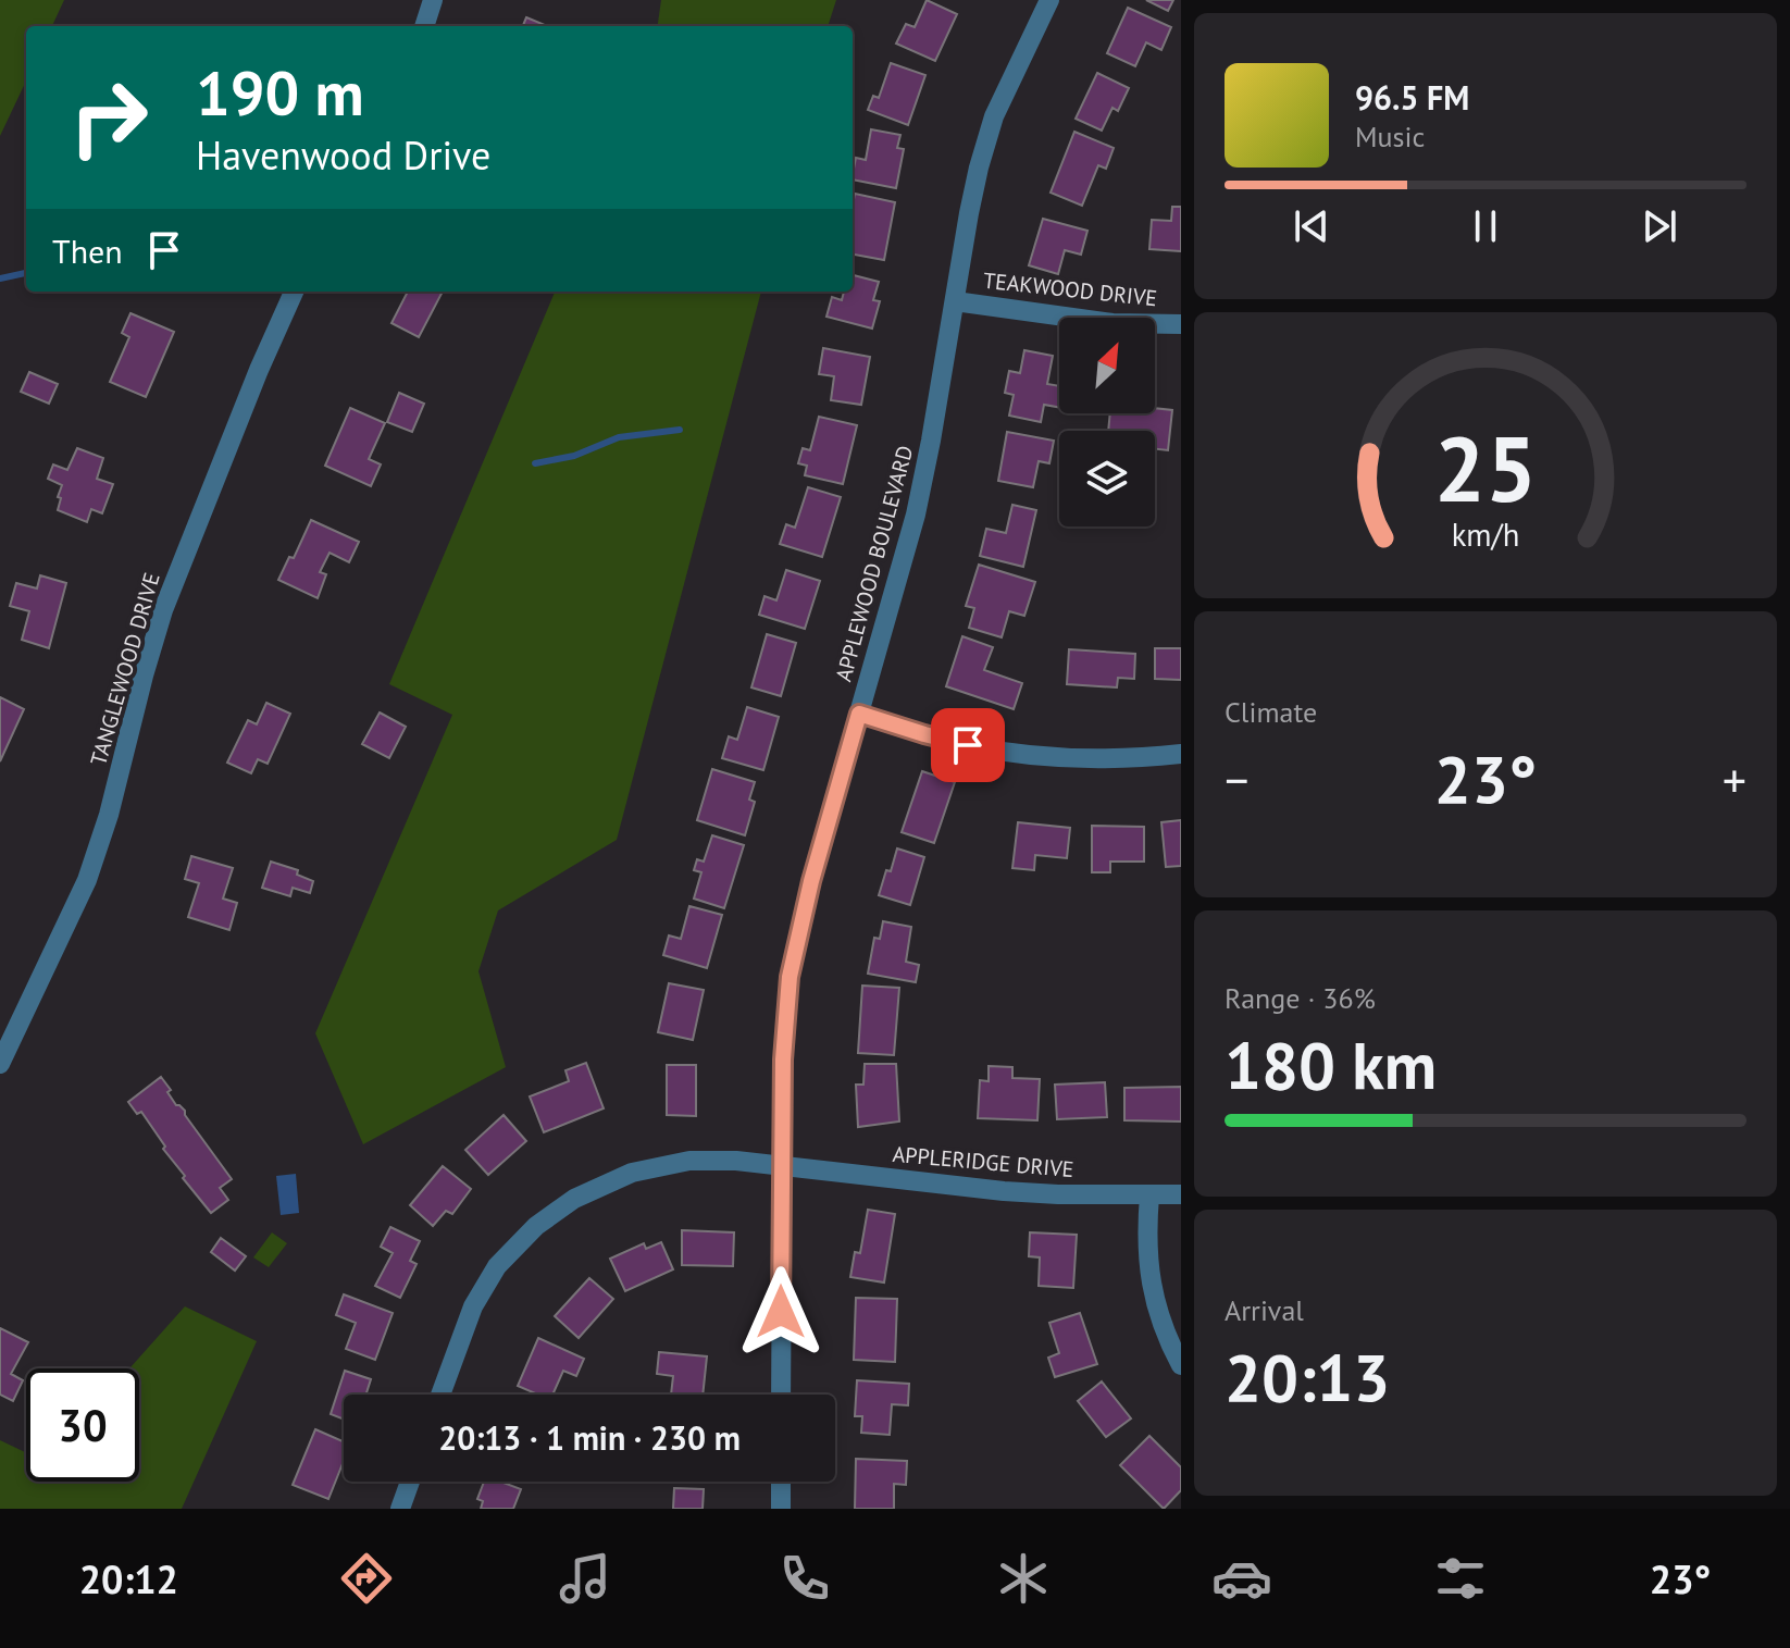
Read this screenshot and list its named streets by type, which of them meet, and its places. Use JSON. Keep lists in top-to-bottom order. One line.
{"streets":{"street":["TEAKWOOD DRIVE","APPLEWOOD BOULEVARD","TANGLEWOOD DRIVE","APPLERIDGE DRIVE"]},"crossings":[["TEAKWOOD DRIVE","APPLEWOOD BOULEVARD"],["APPLEWOOD BOULEVARD","APPLERIDGE DRIVE"]],"north":"top right","page":{"turn":["190 m","Havenwood Drive"],"song":["96.5 FM","Music"],"then":"Then","tile":["Climate",["Range · 36%","180 km"],["Arrival","20:13"]],"heat":["−","23°","+"],"limit":"30","trip":"20:13 · 1 min · 230 m","tabs":["20:12","23°"],"gauge":["25","km/h"]}}
